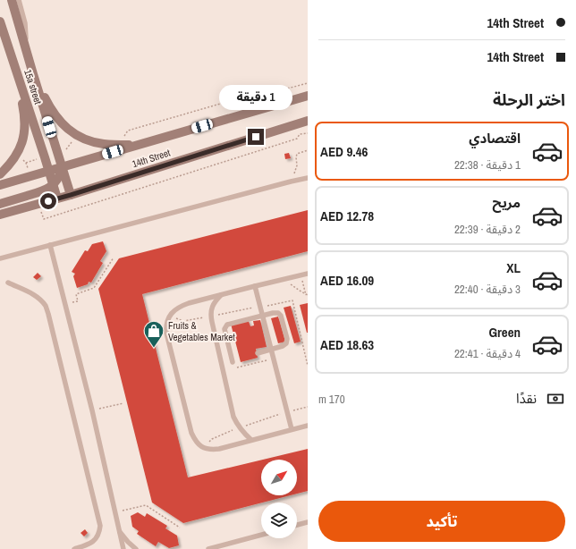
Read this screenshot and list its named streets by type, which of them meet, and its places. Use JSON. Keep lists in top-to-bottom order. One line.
{"streets":{"main road":["15a street","14th Street"]},"crossings":[["15a street","14th Street"]],"places":{"shop":["Fruits & Vegetables Market"]},"north":"top right","page":{"banner":["14th Street","14th Street"],"heading":"اختر الرحلة","bubble":"1 دقيقة","list":[{"name":"اقتصادي","note":"1 دقيقة · 22:38","value":"AED 9.46"},{"name":"مريح","note":"2 دقيقة · 22:39","value":"AED 12.78"},{"name":"XL","note":"3 دقيقة · 22:40","value":"AED 16.09"},{"name":"Green","note":"4 دقيقة · 22:41","value":"AED 18.63"}],"pay":["نقدًا","170 m"],"buttons":"تأكيد"}}
